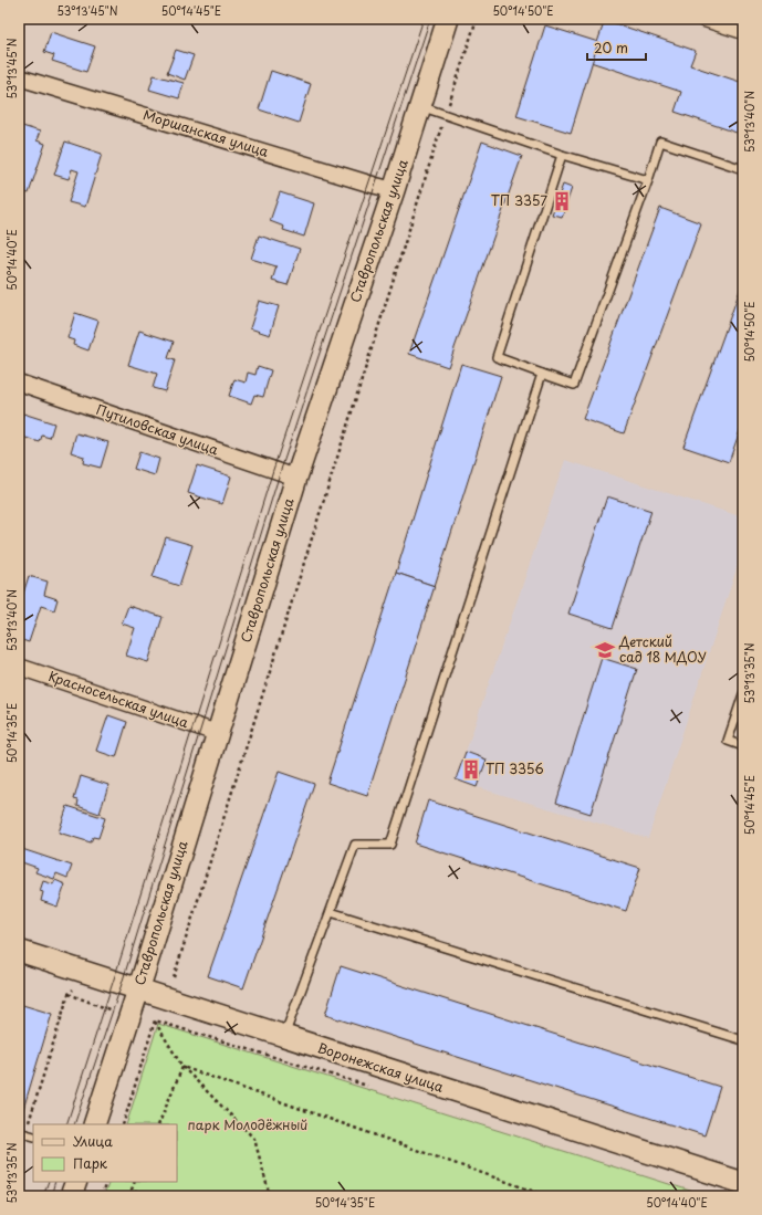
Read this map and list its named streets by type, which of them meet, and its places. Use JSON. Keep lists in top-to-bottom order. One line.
{"streets":{"street":["Моршанская улица","Ставропольская улица","Путиловская улица","Красносельская улица","Воронежская улица"]},"crossings":[["Моршанская улица","Ставропольская улица"],["Ставропольская улица","Путиловская улица"],["Ставропольская улица","Красносельская улица"],["Ставропольская улица","Воронежская улица"]],"parks":["парк Молодёжный"],"places":{"building":["ТП 3357","ТП 3356"],"school or university":["Детский сад 18 МДОУ"]},"legend":["Улица","Парк"],"scale_bar":"20 m","coordinates":["53°13'45\"N","50°14'45\"E","50°14'50\"E","53°13'40\"N","50°14'40\"E","53°13'35\"N","50°14'35\"E"]}
